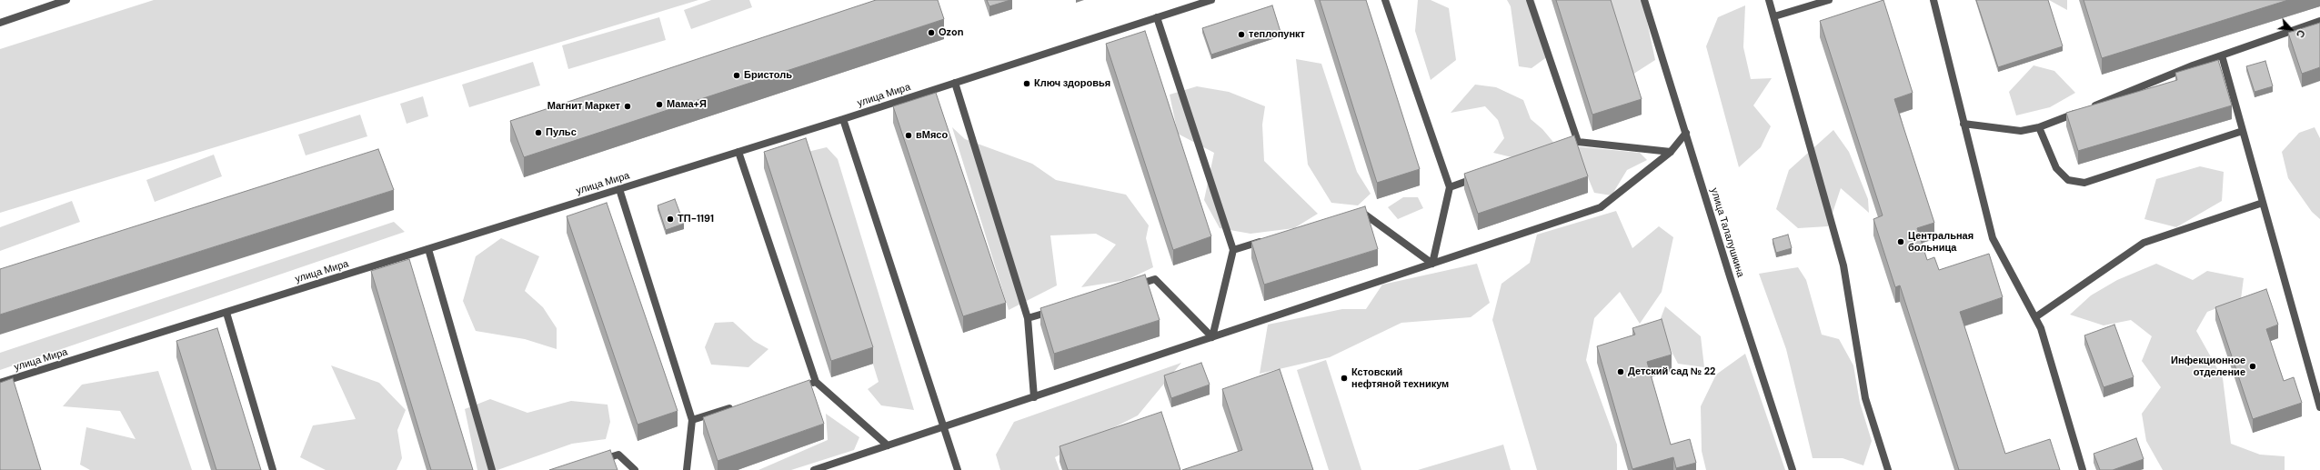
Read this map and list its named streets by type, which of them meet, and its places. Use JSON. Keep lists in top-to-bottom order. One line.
{"streets":{"street":["улица Мира","улица Талалушкина"]},"places":["Ozon","теплопункт","Бристоль","Ключ здоровья","Мама+Я","Магнит Маркет","Пульс","вМясо","ТП-1191","Центральная больница","Инфекционное отделение","Детский сад № 22","Кстовский нефтяной техникум"],"north":"bottom right"}
